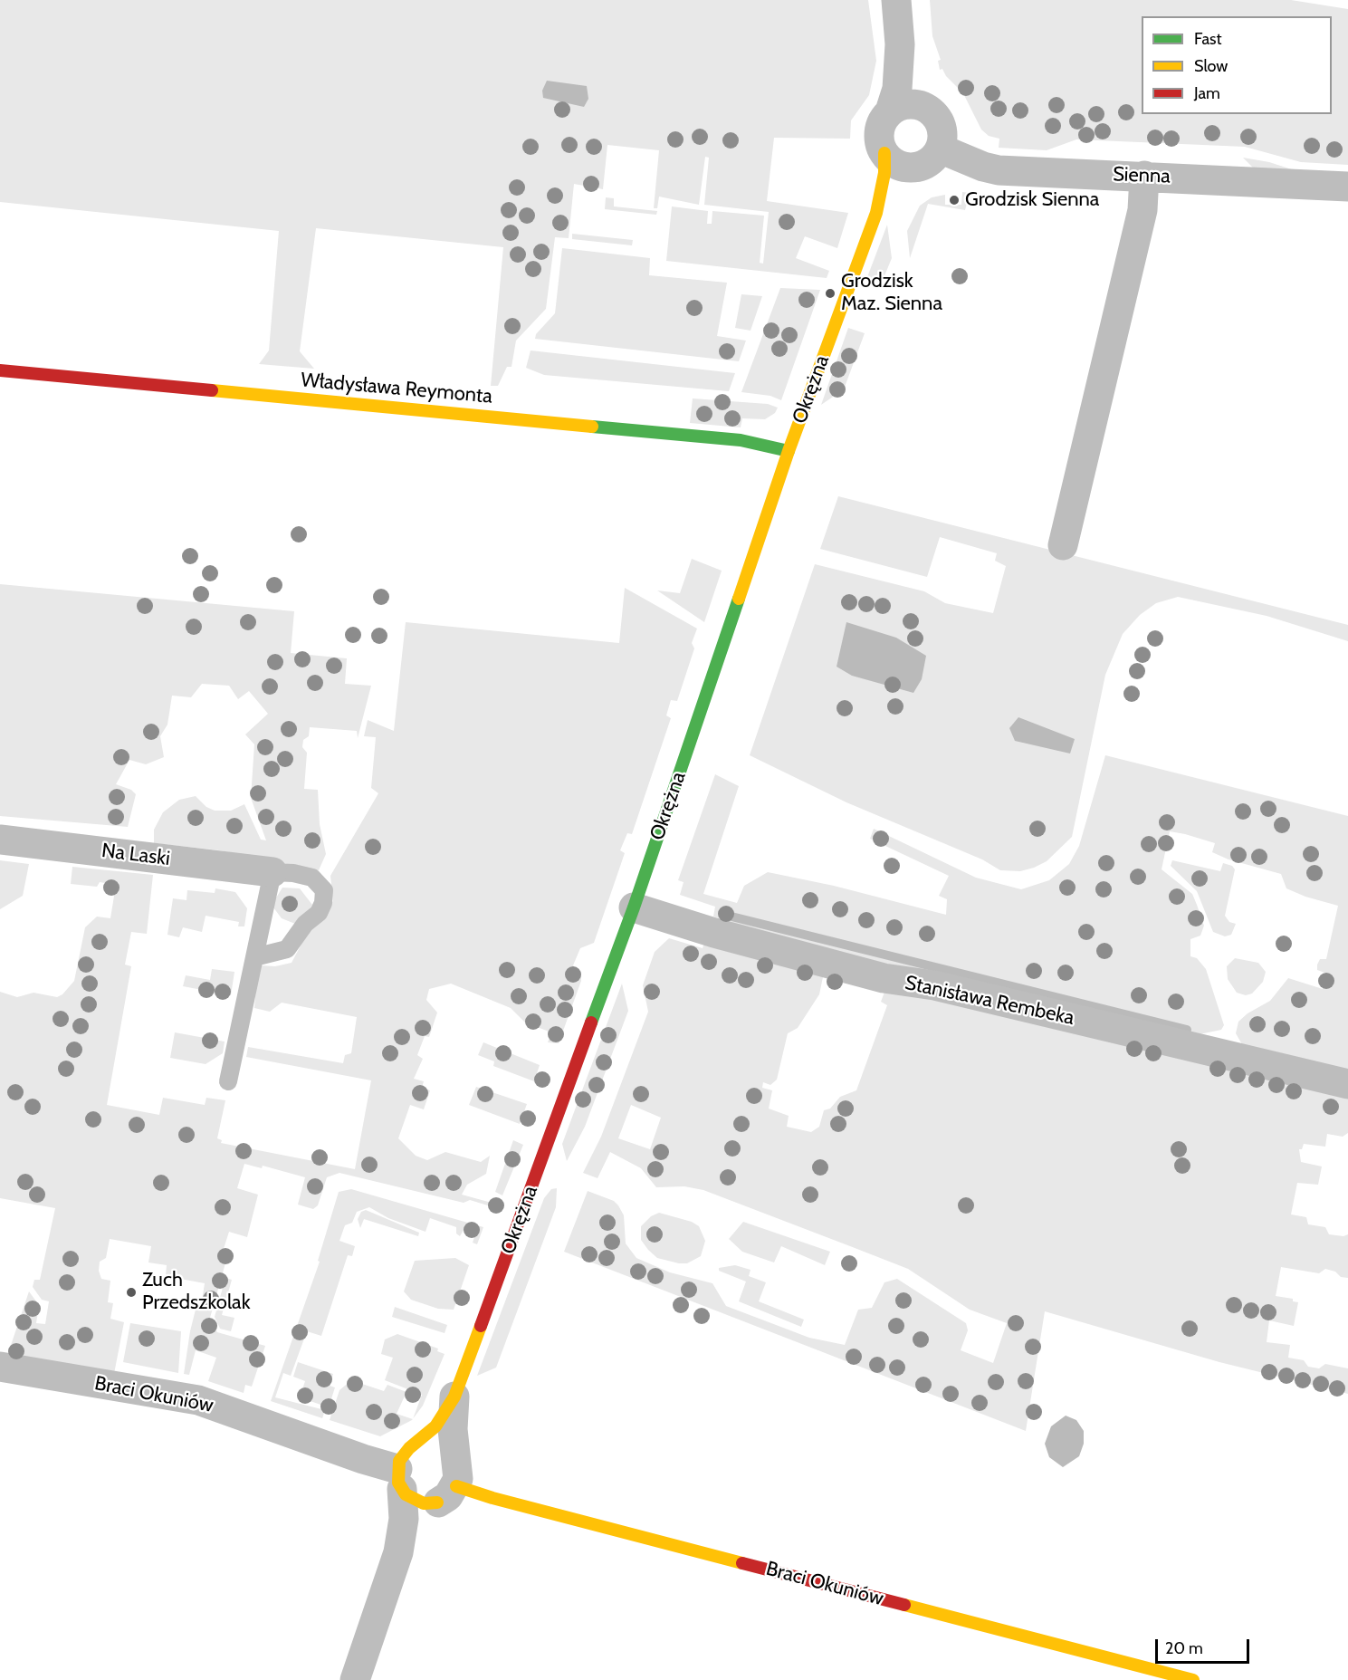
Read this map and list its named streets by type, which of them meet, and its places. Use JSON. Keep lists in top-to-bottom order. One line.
{"streets":{"street":["Sienna","Władysława Reymonta","Okrężna","Na Laski","Stanisława Rembeka","Braci Okuniów"]},"crossings":[["Sienna","Okrężna"],["Władysława Reymonta","Okrężna"],["Okrężna","Stanisława Rembeka"],["Okrężna","Braci Okuniów"]],"places":["Grodzisk Sienna","Grodzisk Maz. Sienna","Zuch Przedszkolak"],"legend":["Fast","Slow","Jam"],"scale_bar":"20 m"}
